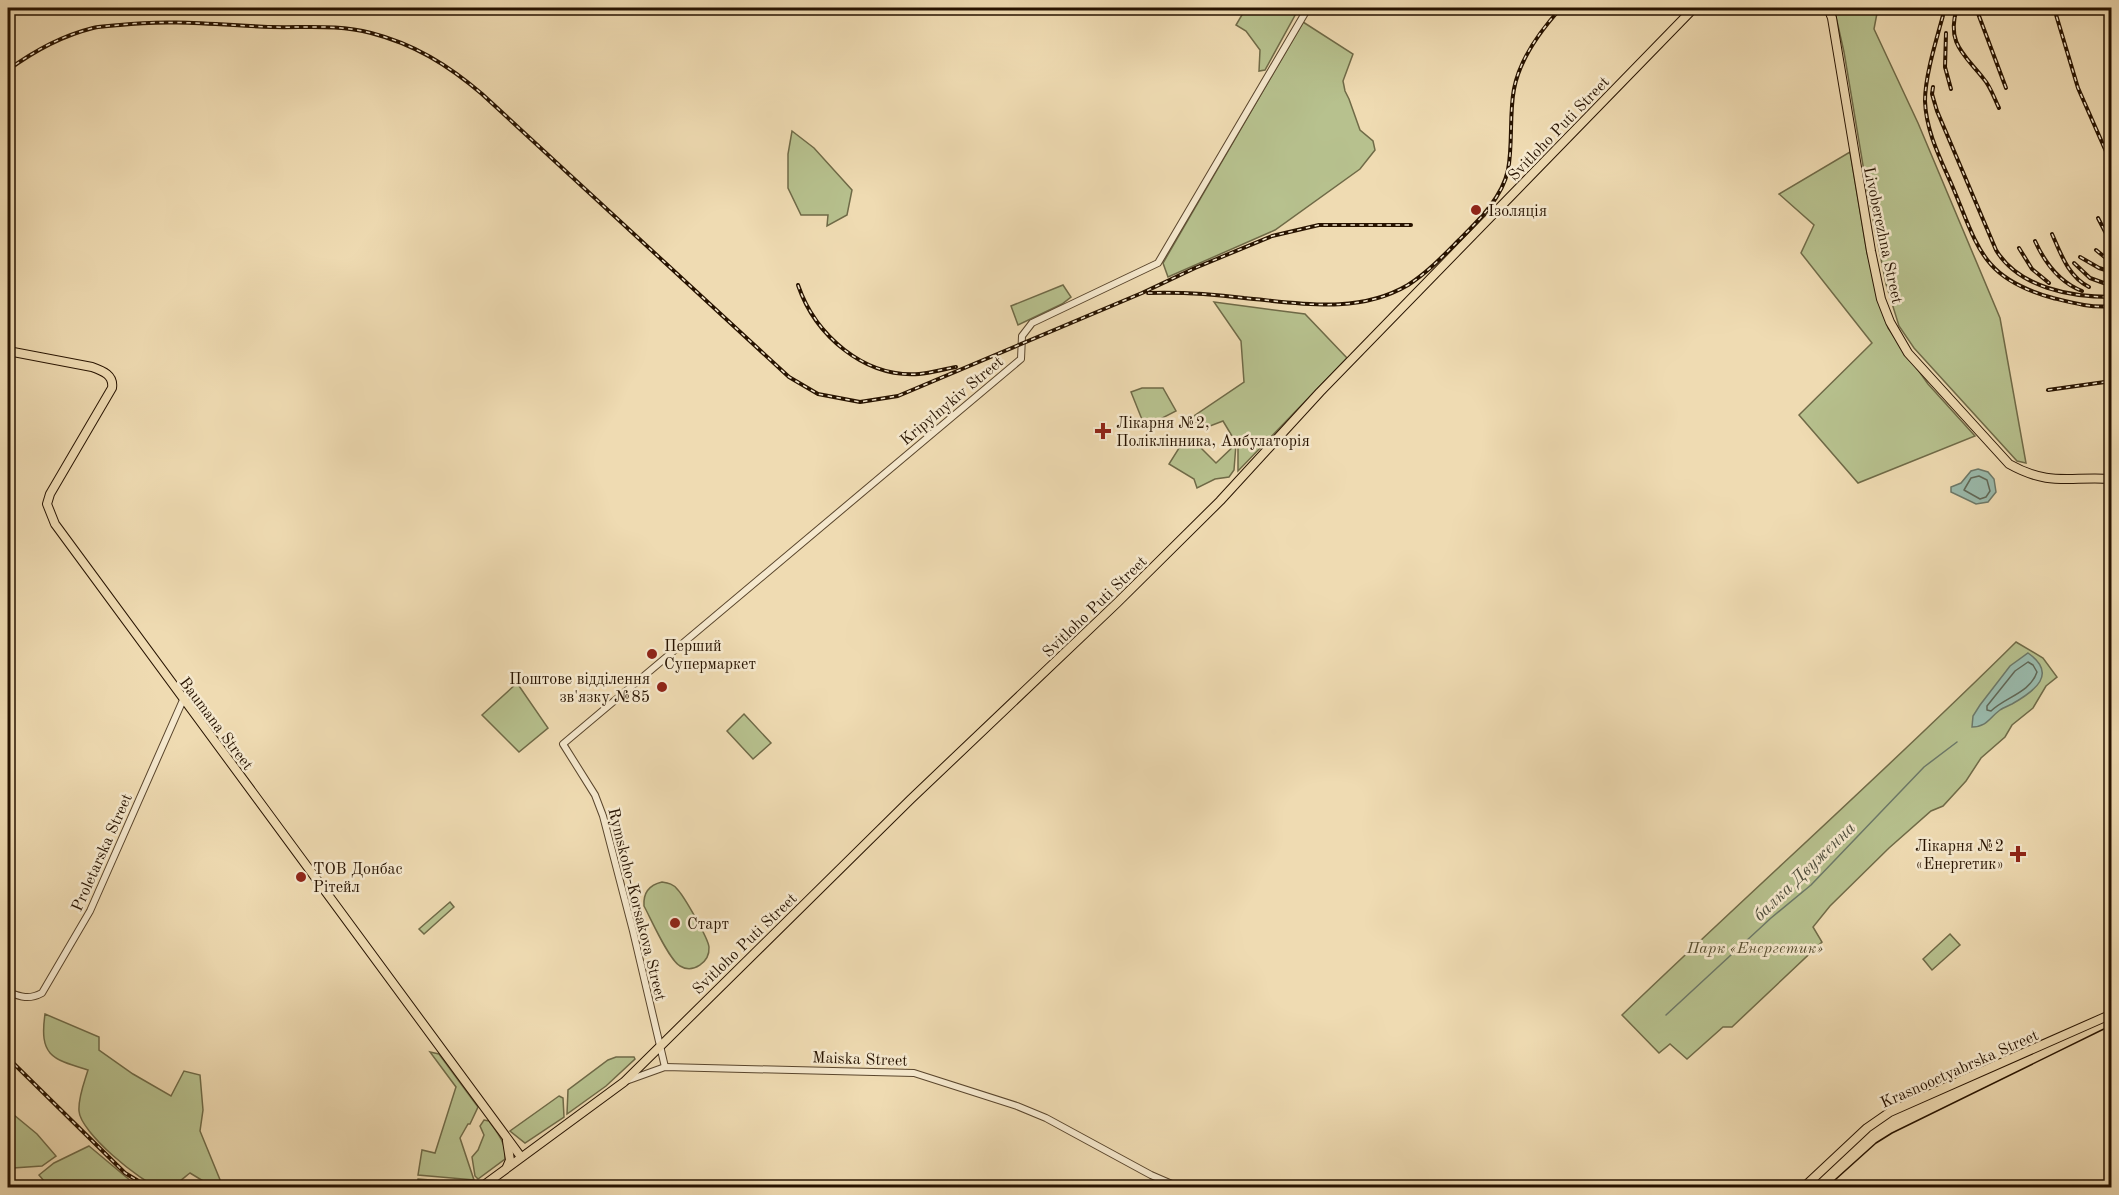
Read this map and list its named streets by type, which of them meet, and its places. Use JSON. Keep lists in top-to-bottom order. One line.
{"streets":{"main road":["Svitloho Puti Street","Livoberezhna Street","Baumana Street","Krasnooctyabrska Street"],"street":["Kripylnykiv Street","Proletarska Street","Rymskoho-Korsakova Street","Maiska Street"]},"crossings":[["Svitloho Puti Street","Baumana Street"],["Svitloho Puti Street","Rymskoho-Korsakova Street"],["Svitloho Puti Street","Maiska Street"],["Kripylnykiv Street","Rymskoho-Korsakova Street"],["Baumana Street","Proletarska Street"],["Rymskoho-Korsakova Street","Maiska Street"]],"water":["балка Двуженна"],"parks":["Парк «Енергетик»"],"places":{"other":["Ізоляція","Перший Супермаркет","Поштове відділення зв'язку №85","ТОВ Донбас Рітейл","Старт"],"health":["Лікарня №2, Поліклінника, Амбулаторія","Лікарня №2 «Енергетик»"]}}
